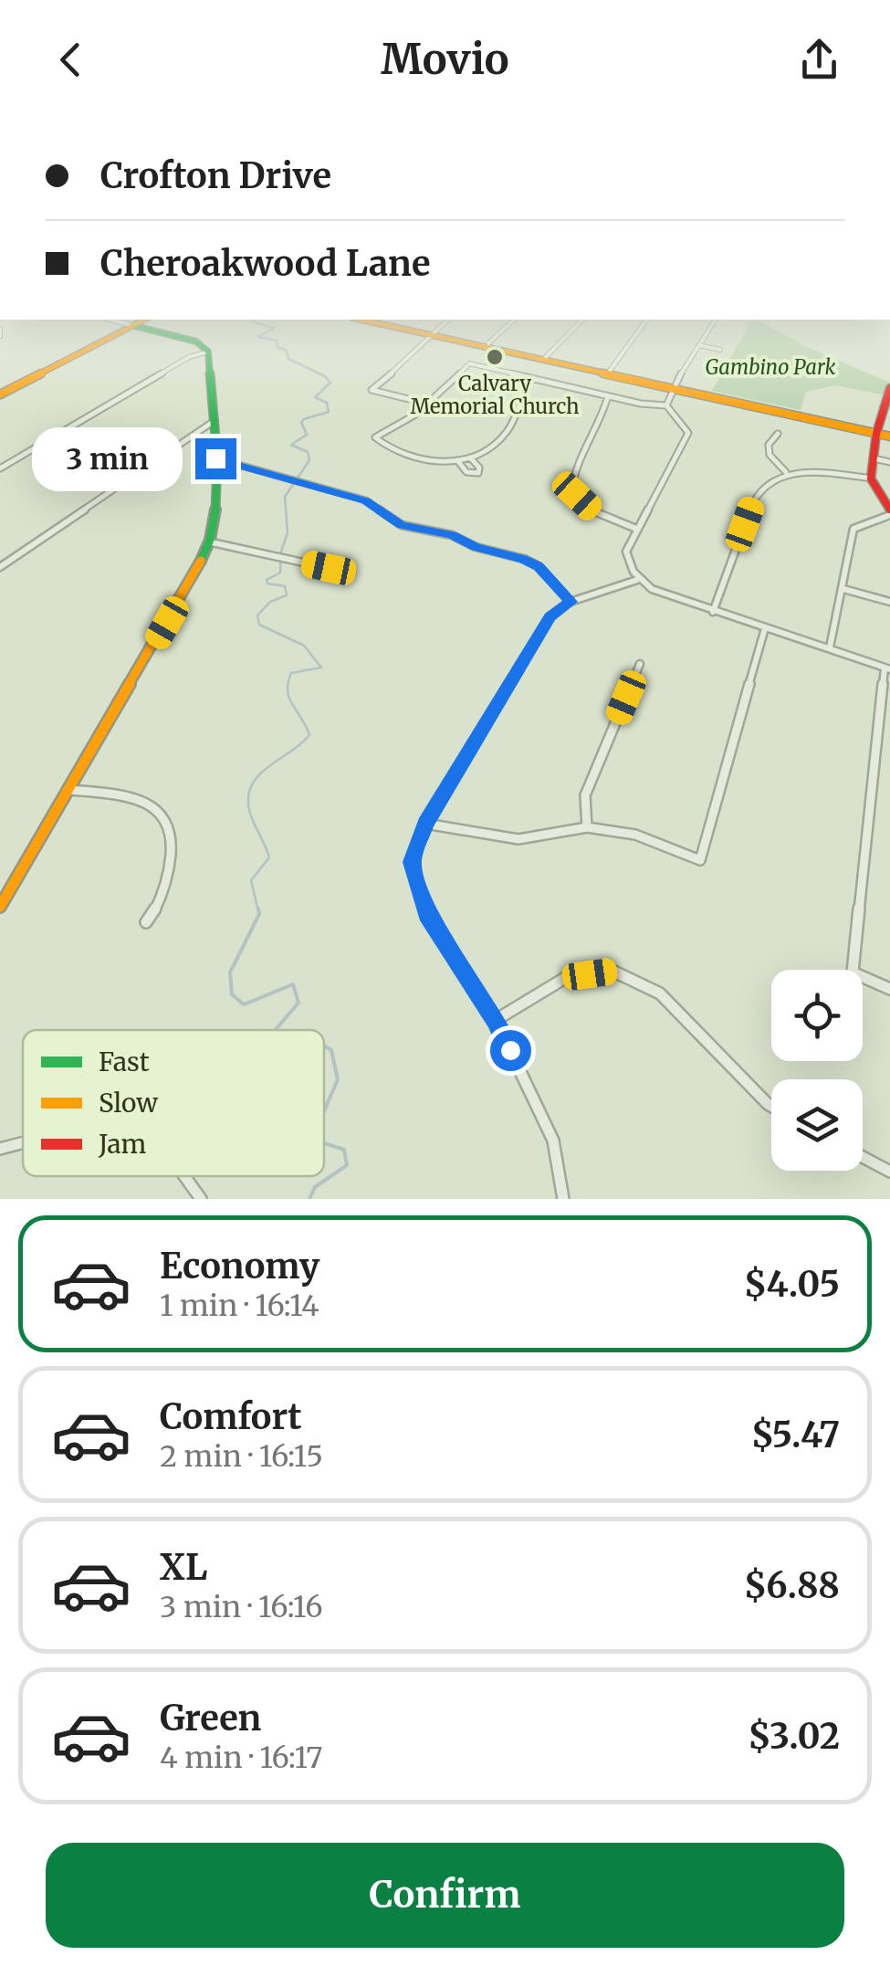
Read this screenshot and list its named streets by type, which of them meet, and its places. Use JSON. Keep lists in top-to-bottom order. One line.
{"parks":["Gambino Park"],"places":["Calvary Memorial Church"],"legend":["Fast","Slow","Jam"],"page":{"header":"Movio","banner":["Crofton Drive","Cheroakwood Lane"],"bubble":"3 min","list":[{"name":"Economy","note":"1 min · 16:14","value":"$4.05"},{"name":"Comfort","note":"2 min · 16:15","value":"$5.47"},{"name":"XL","note":"3 min · 16:16","value":"$6.88"},{"name":"Green","note":"4 min · 16:17","value":"$3.02"}],"buttons":"Confirm"}}
